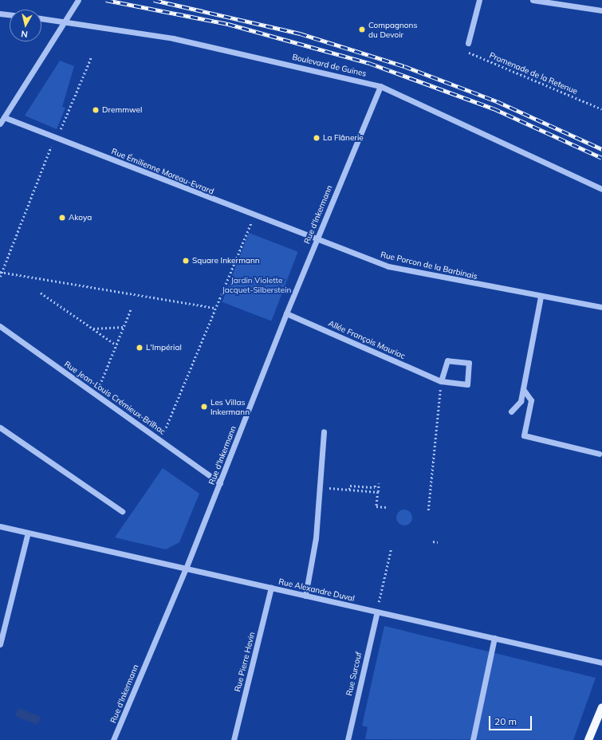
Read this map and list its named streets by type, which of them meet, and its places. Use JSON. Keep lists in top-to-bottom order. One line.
{"streets":{"street":["Boulevard de Guines","Rue Émilienne Moreau-Evrard","Rue d'Inkermann","Rue Porcon de la Barbinais","Allée François Mauriac","Rue Jean-Louis Crémieux-Brilhac","Rue Alexandre Duval","Rue Pierre Hevin","Rue Surcouf"],"path":["Promenade de la Retenue"]},"crossings":[["Boulevard de Guines","Rue d'Inkermann"],["Rue Émilienne Moreau-Evrard","Rue d'Inkermann"],["Rue Émilienne Moreau-Evrard","Rue Porcon de la Barbinais"],["Rue d'Inkermann","Rue Porcon de la Barbinais"],["Rue d'Inkermann","Allée François Mauriac"],["Rue d'Inkermann","Rue Jean-Louis Crémieux-Brilhac"],["Rue d'Inkermann","Rue Alexandre Duval"],["Rue Alexandre Duval","Rue Pierre Hevin"],["Rue Alexandre Duval","Rue Surcouf"]],"parks":["Jardin Violette Jacquet-Silberstein"],"places":["Compagnons du Devoir","Dremmwel","La Flânerie","Akoya","Square Inkermann","L'Impérial","Les Villas Inkermann"],"scale_bar":"20 m","north":"bottom"}
